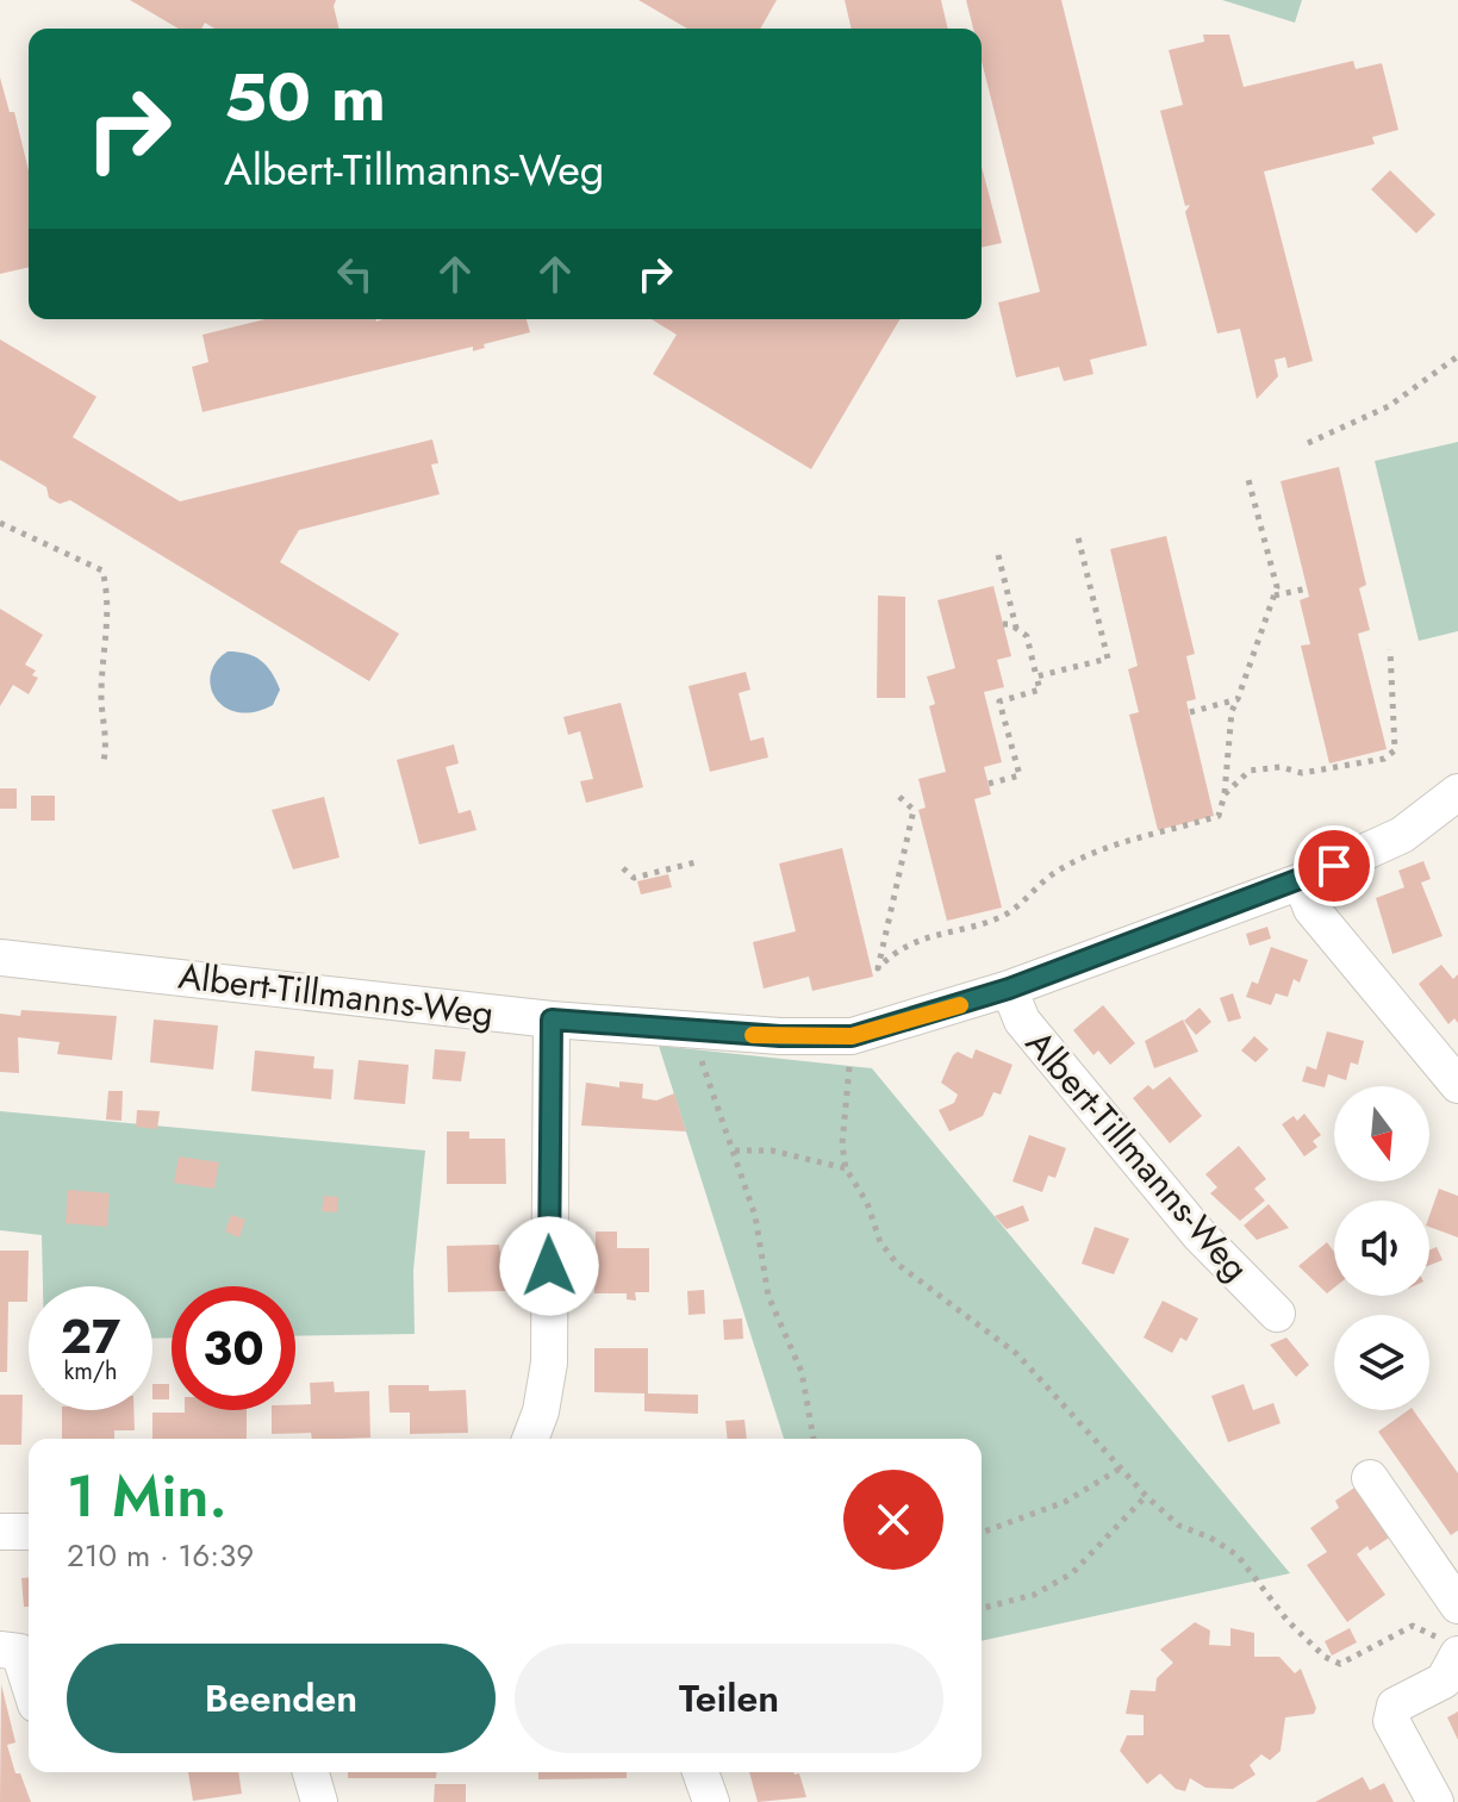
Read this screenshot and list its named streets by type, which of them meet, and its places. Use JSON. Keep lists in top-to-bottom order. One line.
{"streets":{"street":["Albert-Tillmanns-Weg"]},"north":"bottom","page":{"turn":["50 m","Albert-Tillmanns-Weg"],"speed":"27 km/h","limit":"30","heading":["1 Min.","210 m · 16:39"],"buttons":["Beenden","Teilen"]}}
